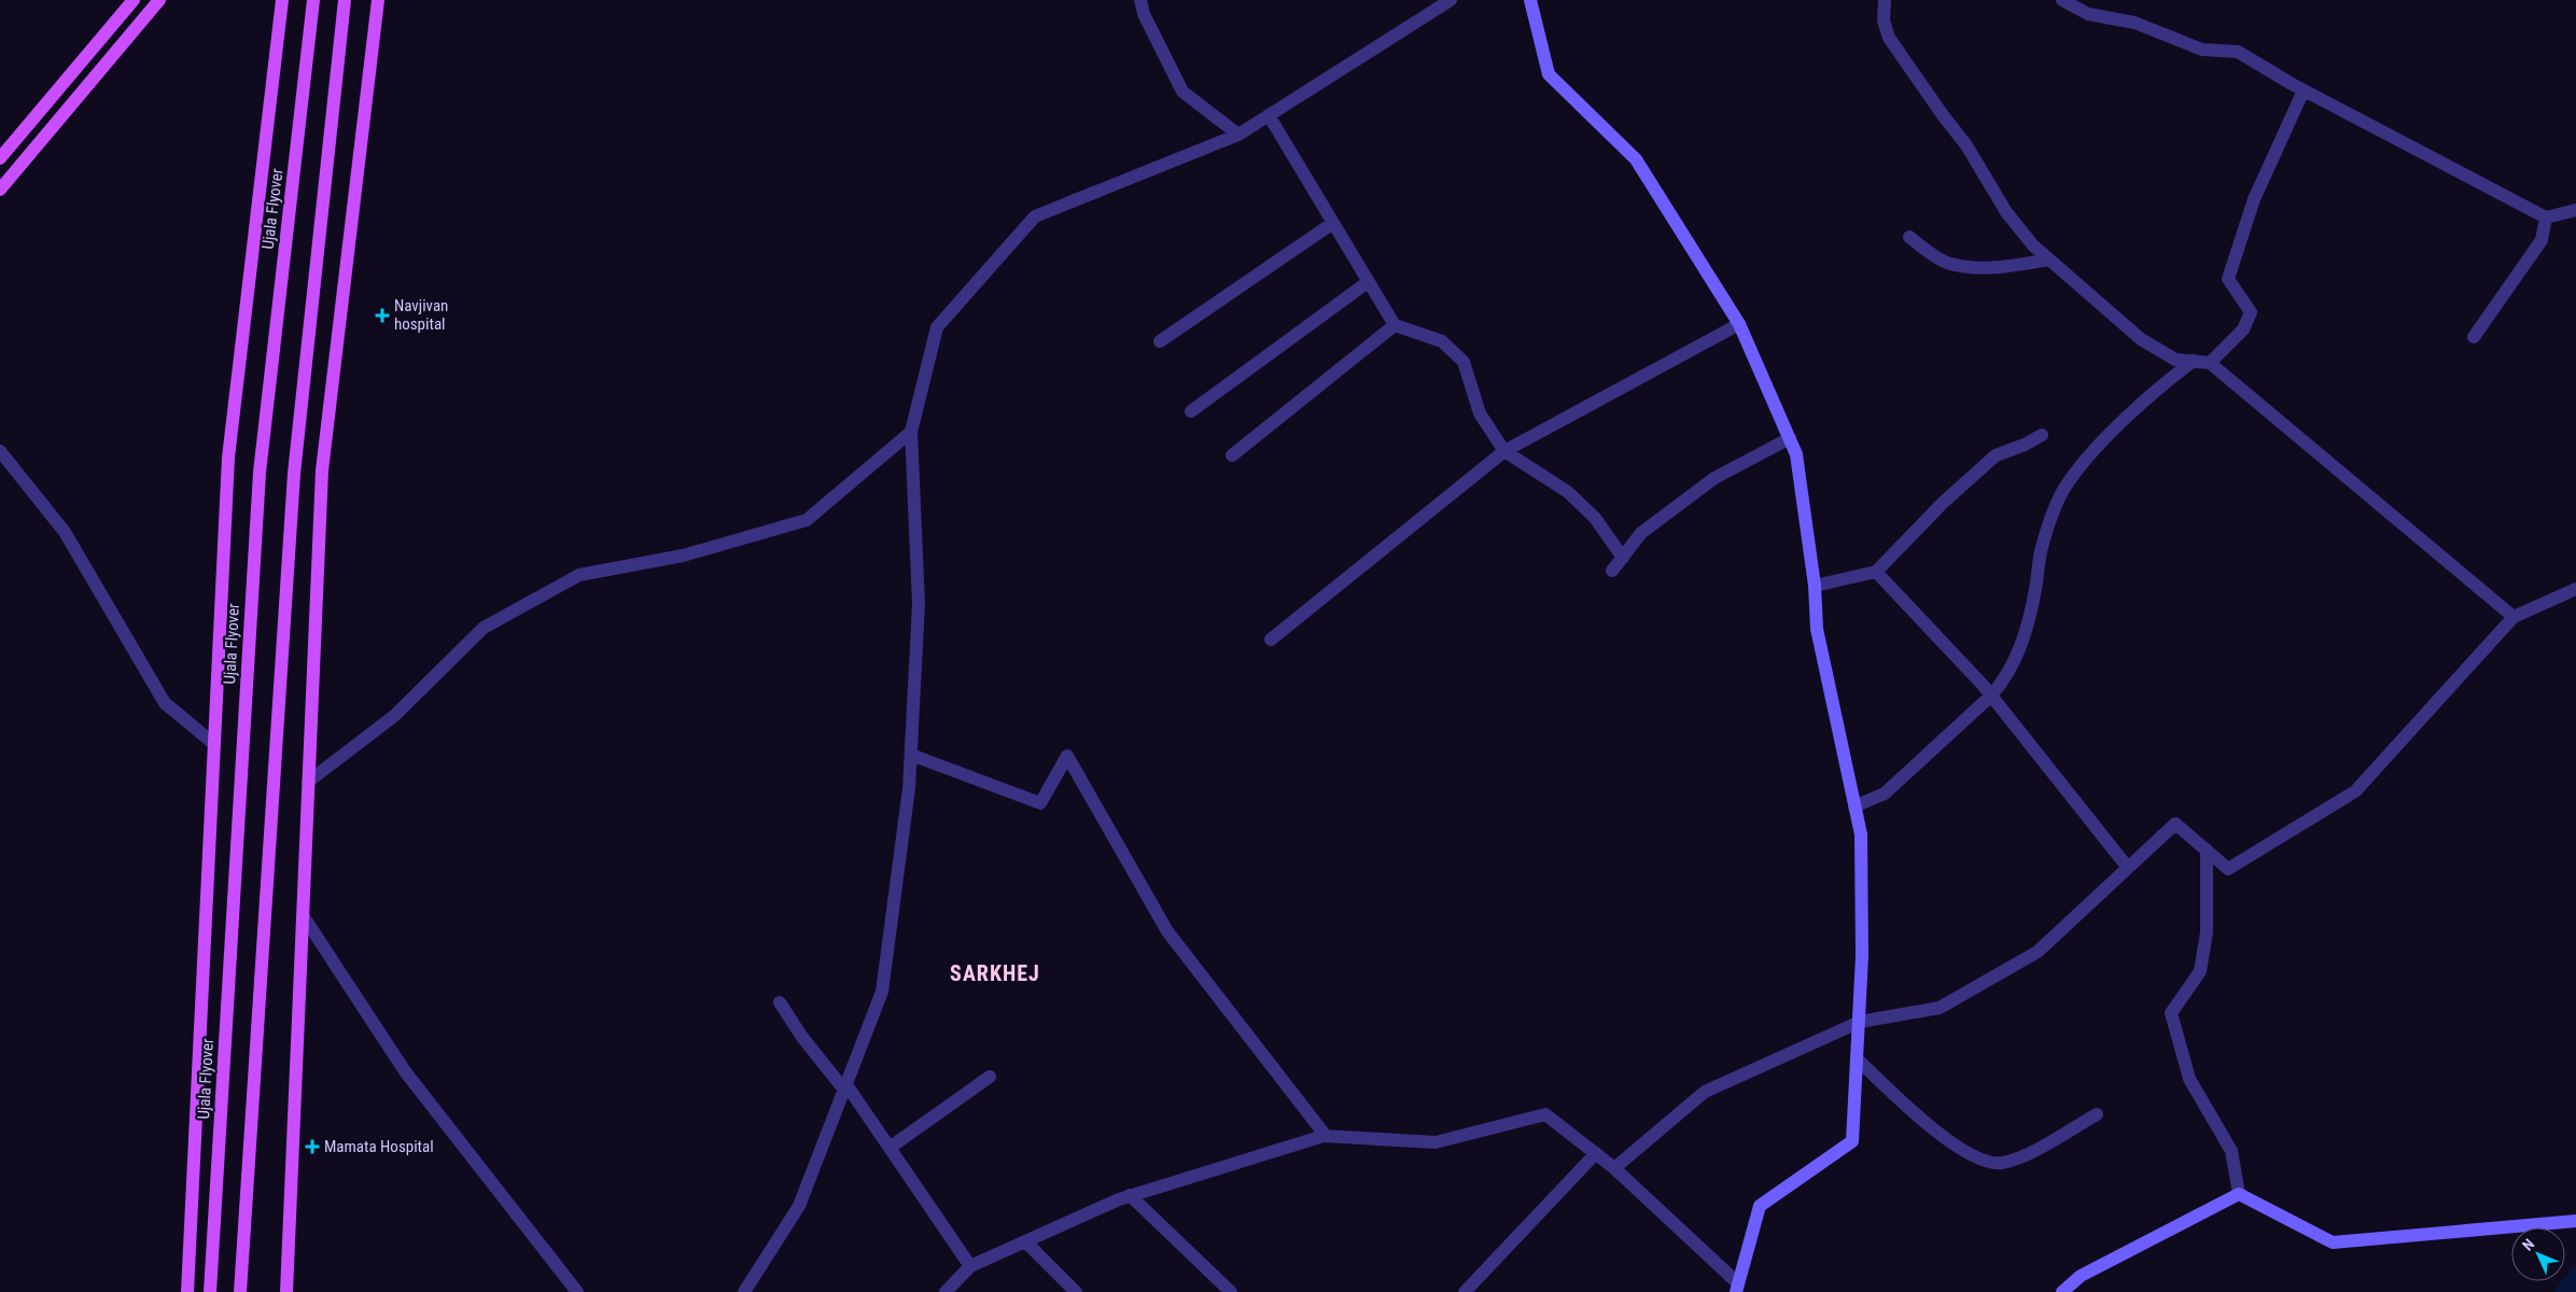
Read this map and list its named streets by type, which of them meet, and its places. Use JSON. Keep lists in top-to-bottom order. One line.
{"streets":{"main road":["Ujala Flyover"]},"districts":["SARKHEJ"],"places":{"health":["Navjivan hospital","Mamata Hospital"]},"north":"top left"}
